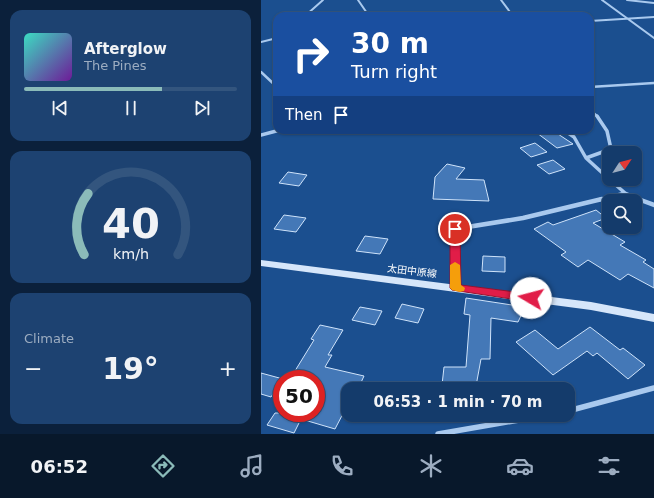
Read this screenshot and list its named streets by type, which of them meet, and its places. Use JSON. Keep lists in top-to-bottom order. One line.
{"streets":{"main road":["太田中原線"]},"north":"top right","page":{"turn":["30 m","Turn right"],"song":["Afterglow","The Pines"],"then":"Then","tile":"Climate","heat":["−","19°","+"],"limit":"50","trip":"06:53 · 1 min · 70 m","tabs":"06:52","gauge":["40","km/h"]}}
